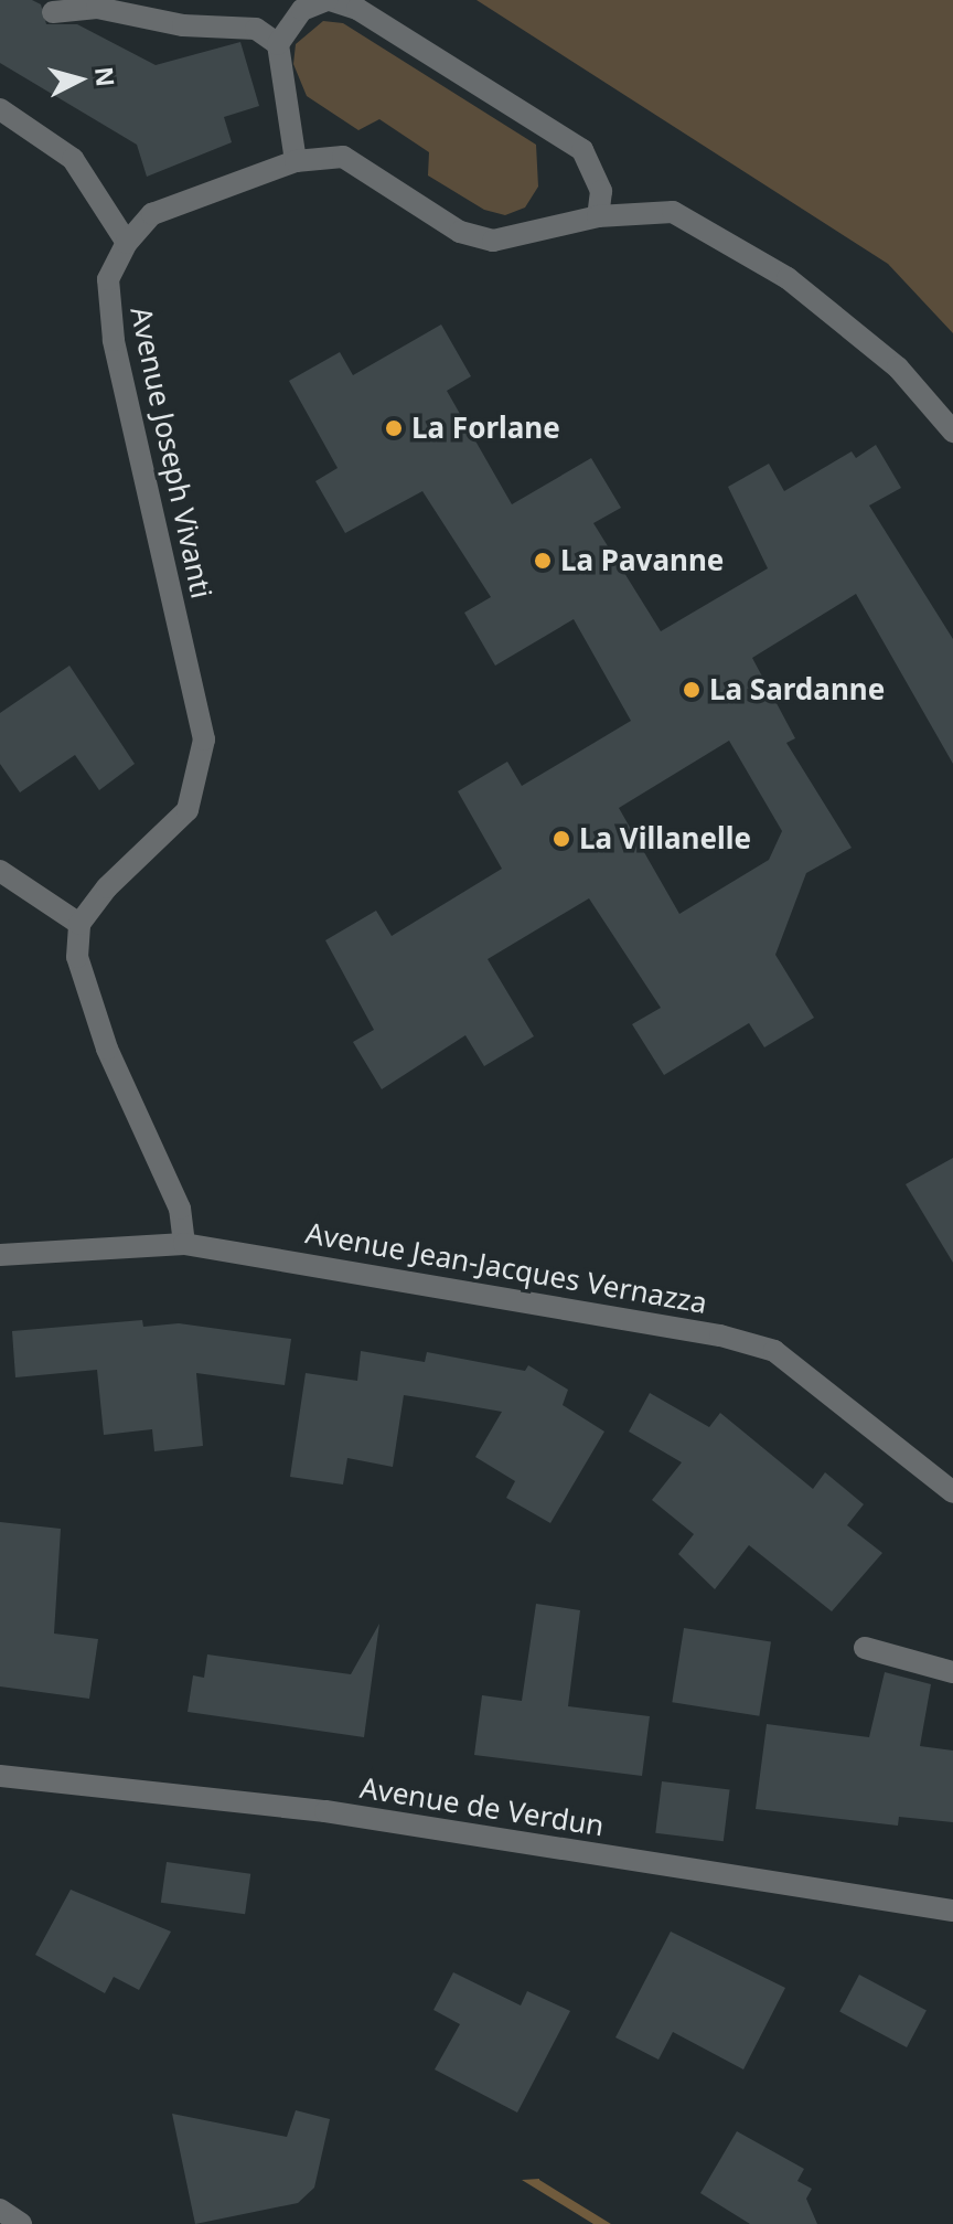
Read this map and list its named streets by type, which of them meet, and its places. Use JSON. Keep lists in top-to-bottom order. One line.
{"streets":{"street":["Avenue Joseph Vivanti","Avenue Jean-Jacques Vernazza","Avenue de Verdun"]},"places":["La Forlane","La Pavanne","La Sardanne","La Villanelle"],"north":"right"}
